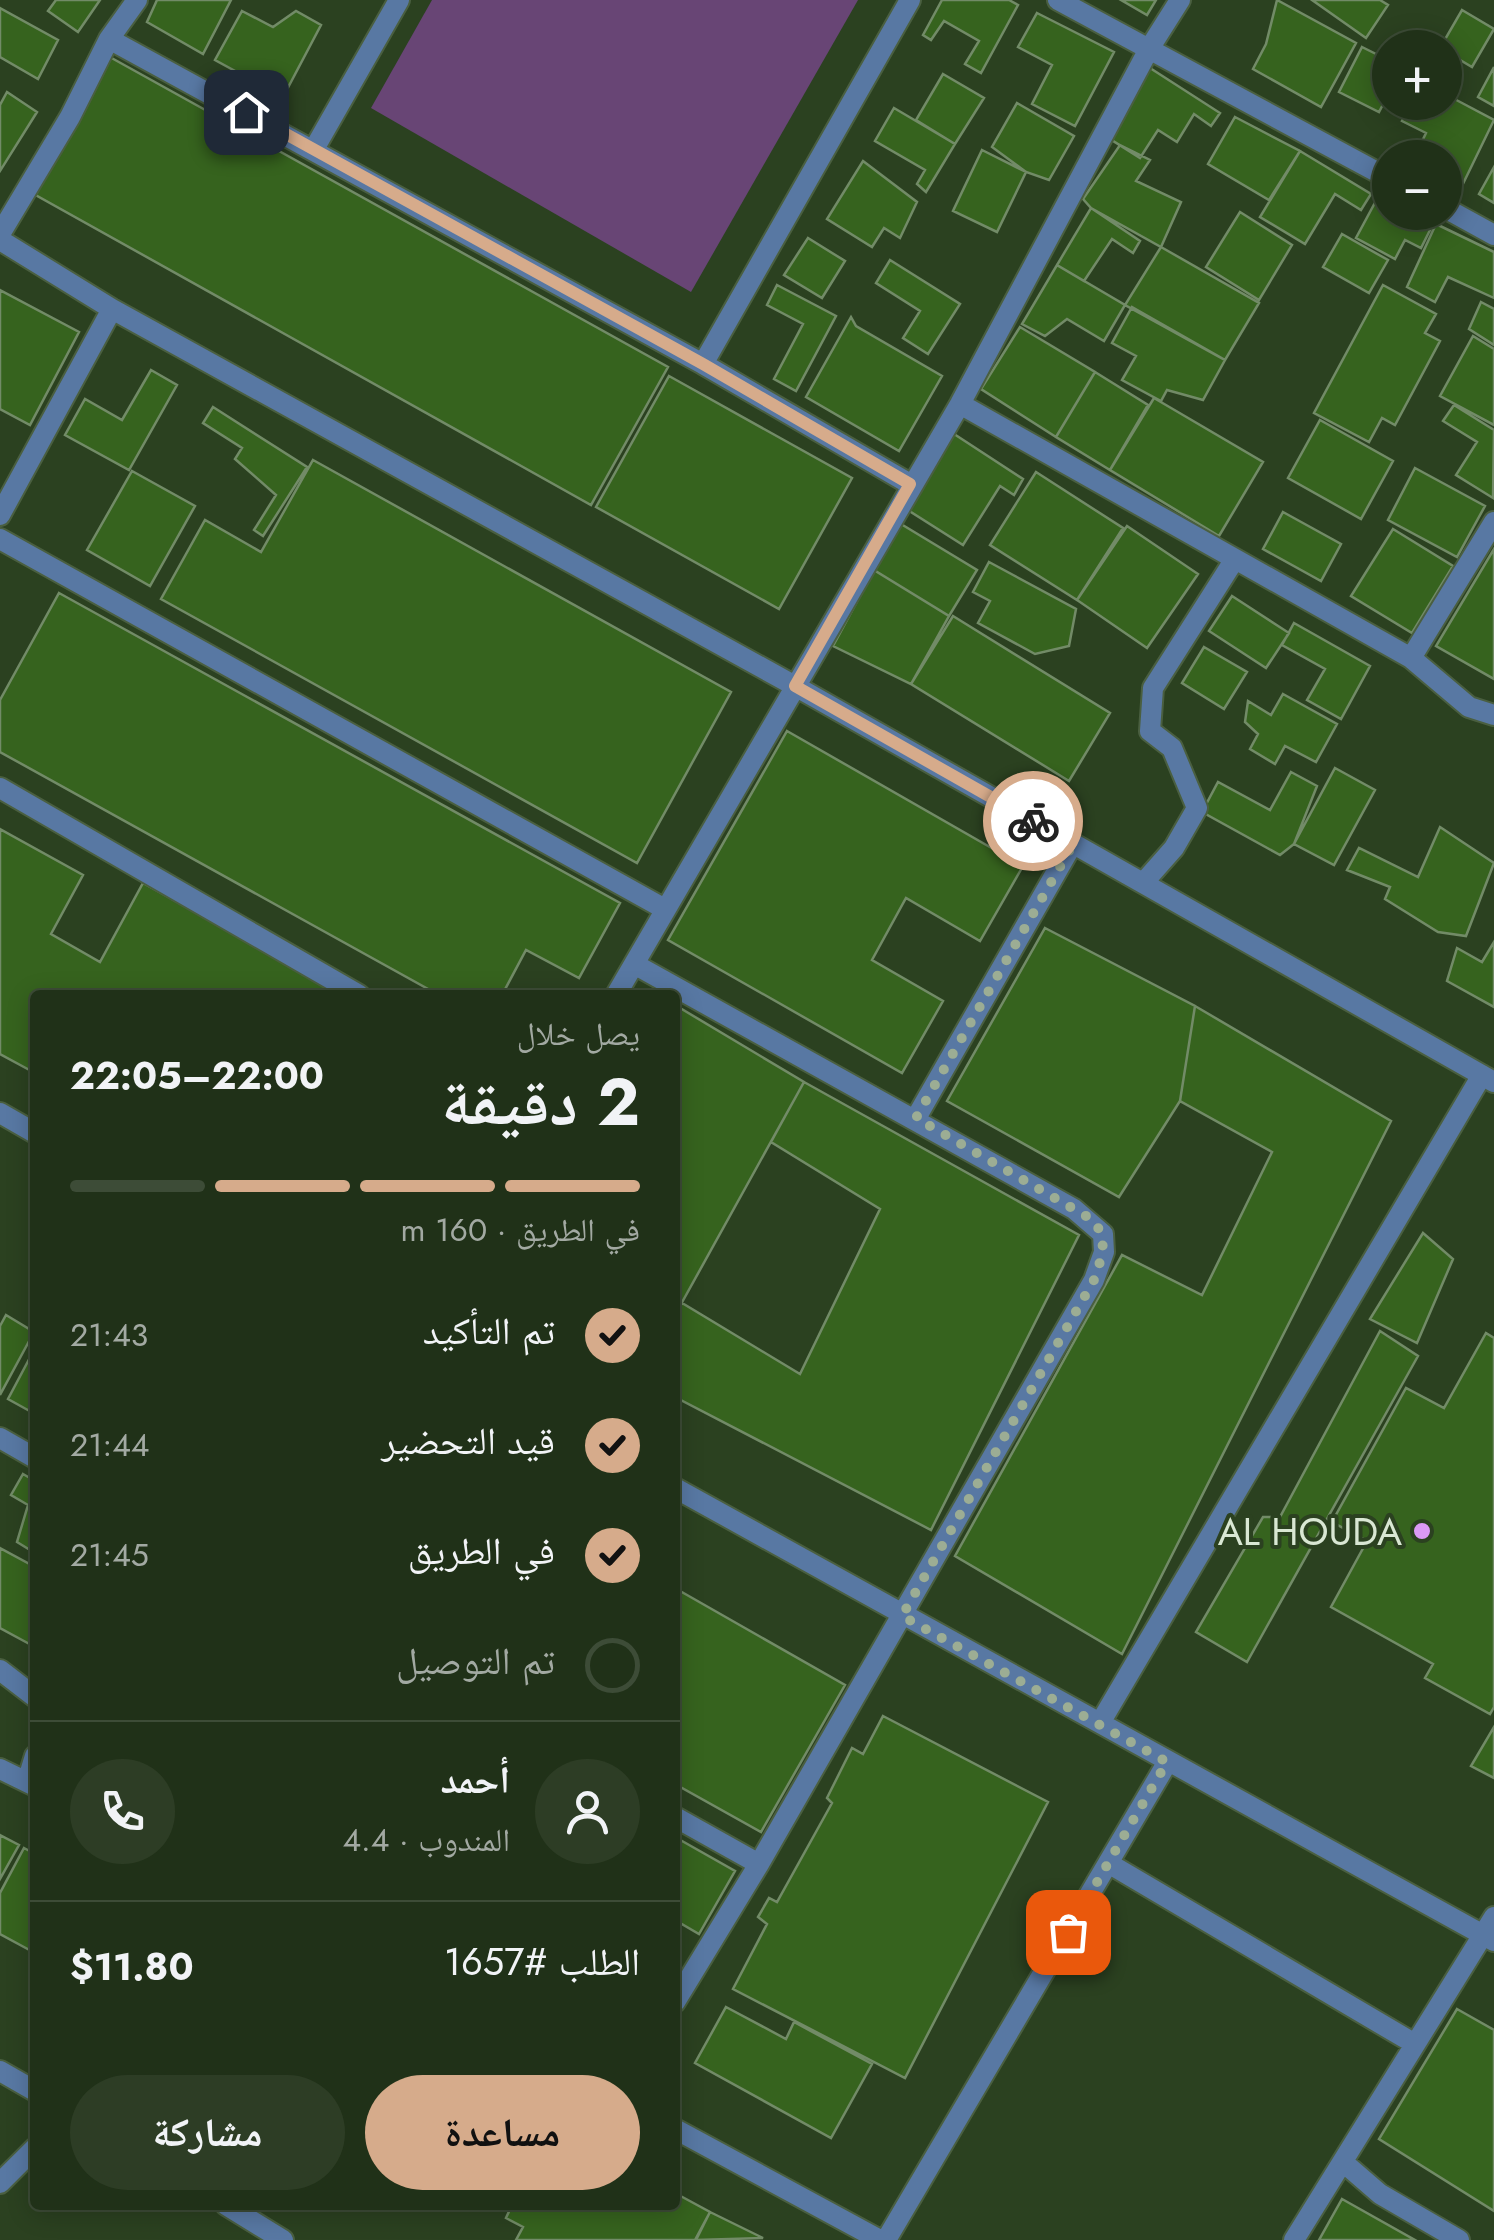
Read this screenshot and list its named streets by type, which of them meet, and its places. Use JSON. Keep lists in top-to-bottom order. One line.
{"places":["AL HOUDA"],"page":{"map_buttons":["+","−"],"heading":["2 دقيقة","يصل خلال","22:00–22:05"],"panel":["أحمد","المندوب · 4.4","الطلب #1657","$11.80"],"bar":"في الطريق · 160 m","list":[["تم التأكيد","21:43"],["قيد التحضير","21:44"],["في الطريق","21:45"],"تم التوصيل"],"buttons":["مساعدة","مشاركة"]}}
